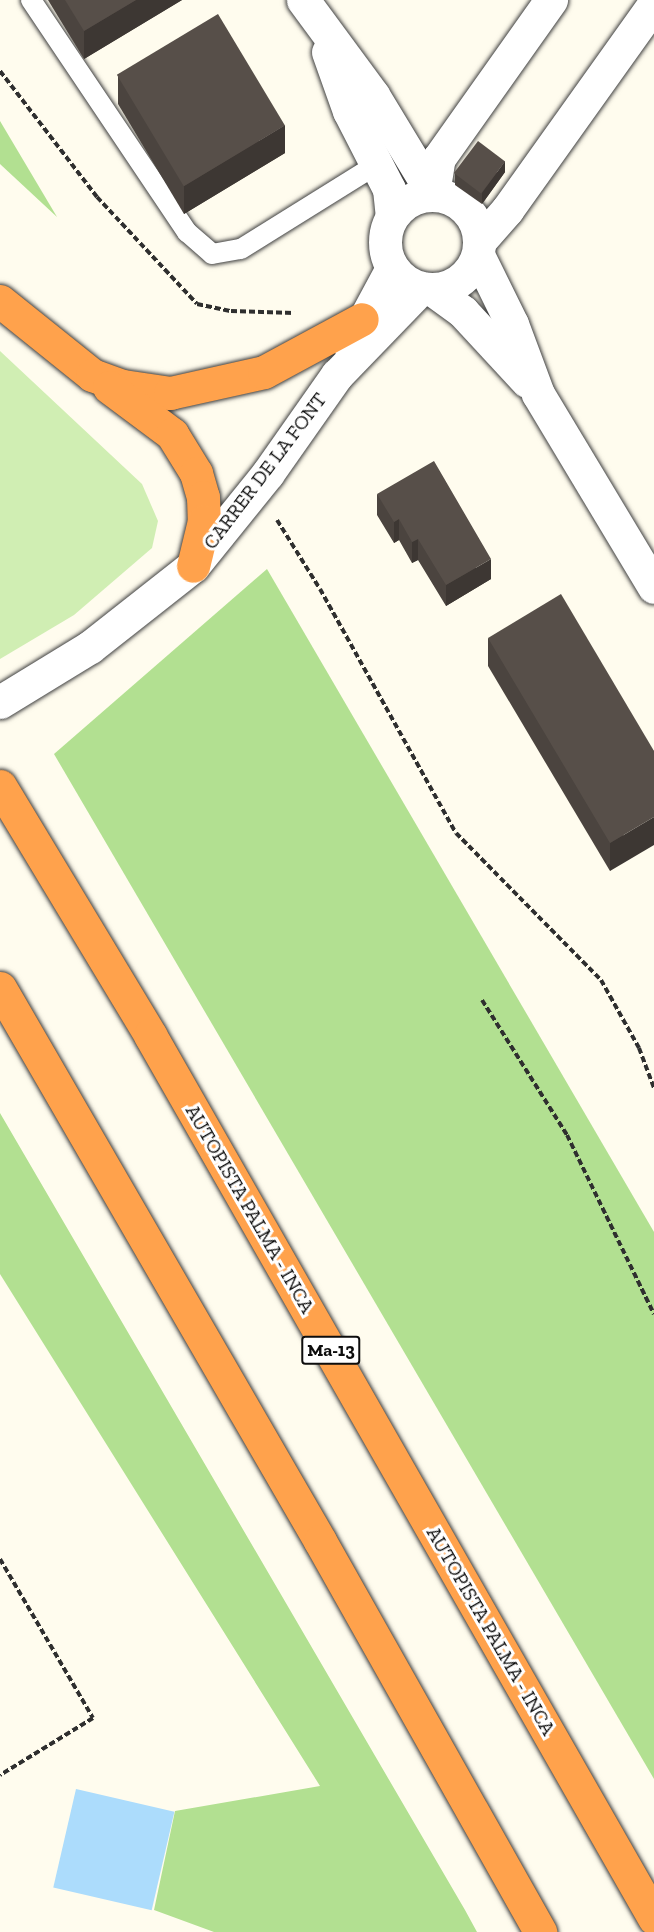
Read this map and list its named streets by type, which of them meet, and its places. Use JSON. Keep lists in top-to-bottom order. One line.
{"streets":{"highway":["AUTOPISTA PALMA - INCA","Ma-13"],"street":["CARRER DE LA FONT"]}}
